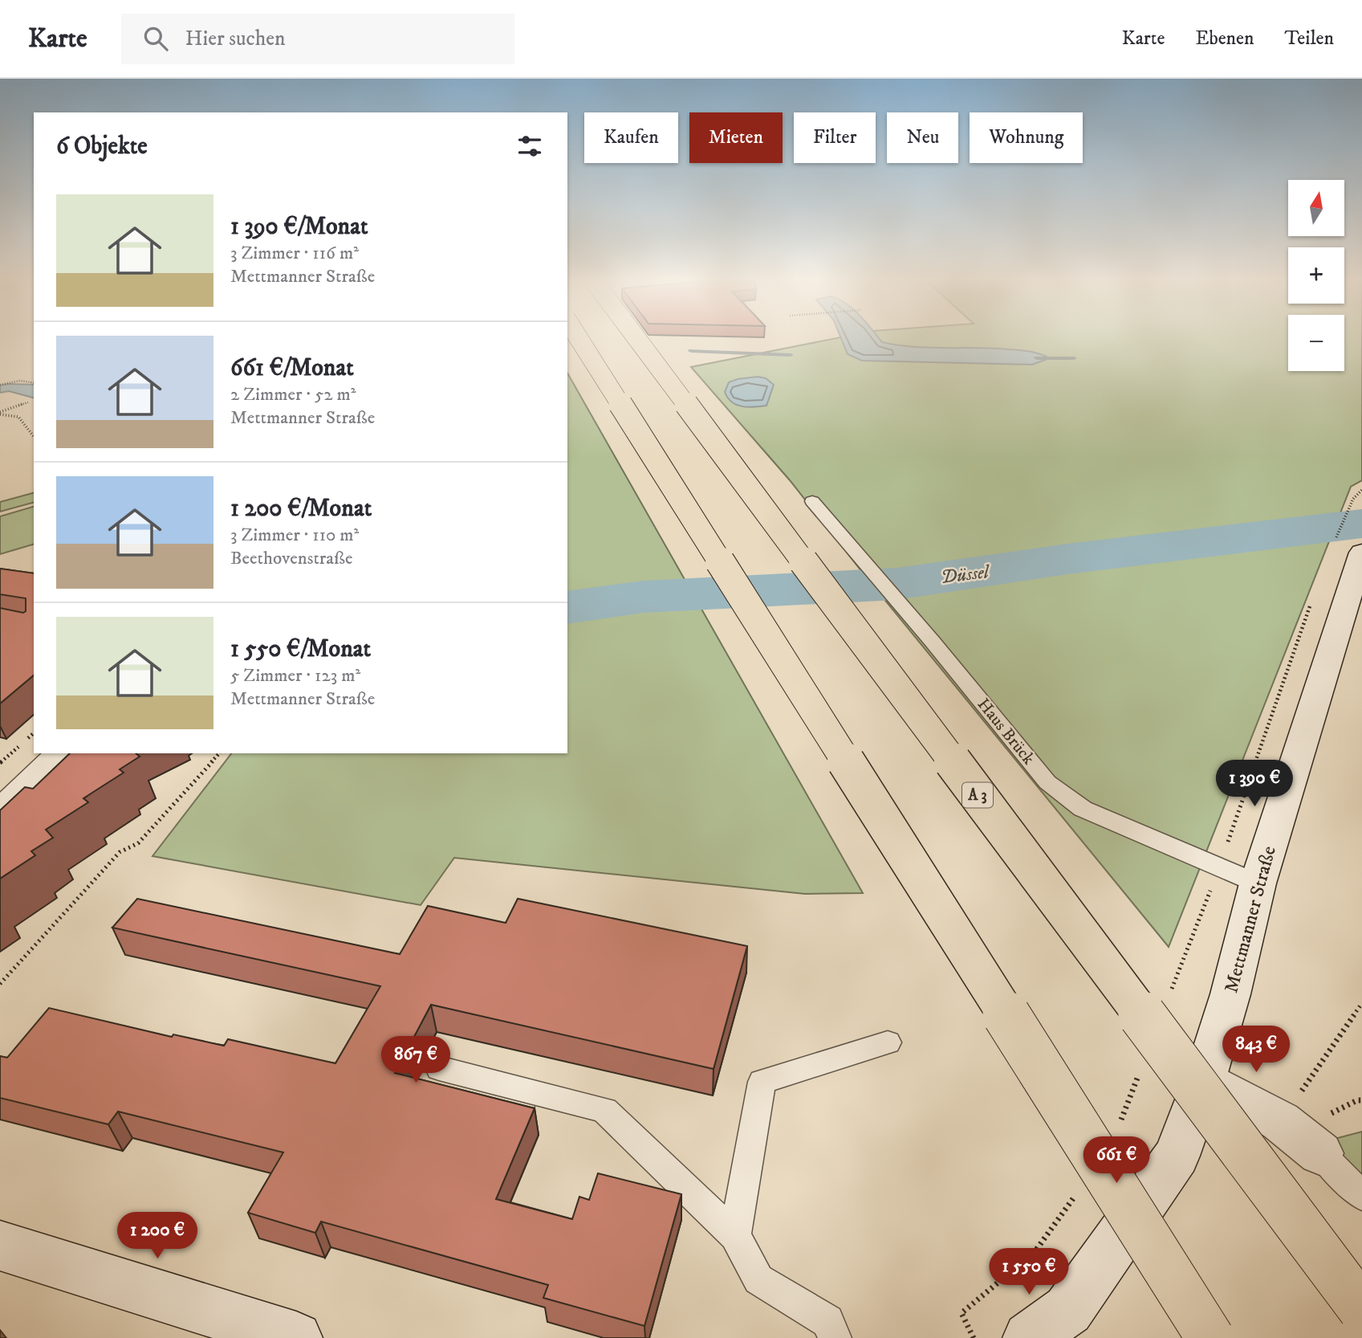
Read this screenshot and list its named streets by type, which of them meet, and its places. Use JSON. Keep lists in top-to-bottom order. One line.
{"streets":{"highway":["A 3"],"main road":["Mettmanner Straße"],"lane":["Haus Brück"]},"crossings":[["Haus Brück","Mettmanner Straße"]],"water":["Düssel"],"north":"top","page":{"header":"Karte","search":"Hier suchen","nav":["Karte","Ebenen","Teilen"],"chip":["Kaufen","Mieten","Filter","Neu","Wohnung"],"heading":"6 Objekte","map_buttons":["+","−"],"list":[{"name":"1 390 €/Monat","note":"3 Zimmer · 116 m² · Mettmanner Straße"},{"name":"661 €/Monat","note":"2 Zimmer · 52 m² · Mettmanner Straße"},{"name":"1 200 €/Monat","note":"3 Zimmer · 110 m² · Beethovenstraße"},{"name":"1 550 €/Monat","note":"5 Zimmer · 123 m² · Mettmanner Straße"}],"price":["1 390 €","843 €","867 €","661 €","1 200 €","1 550 €"]}}
